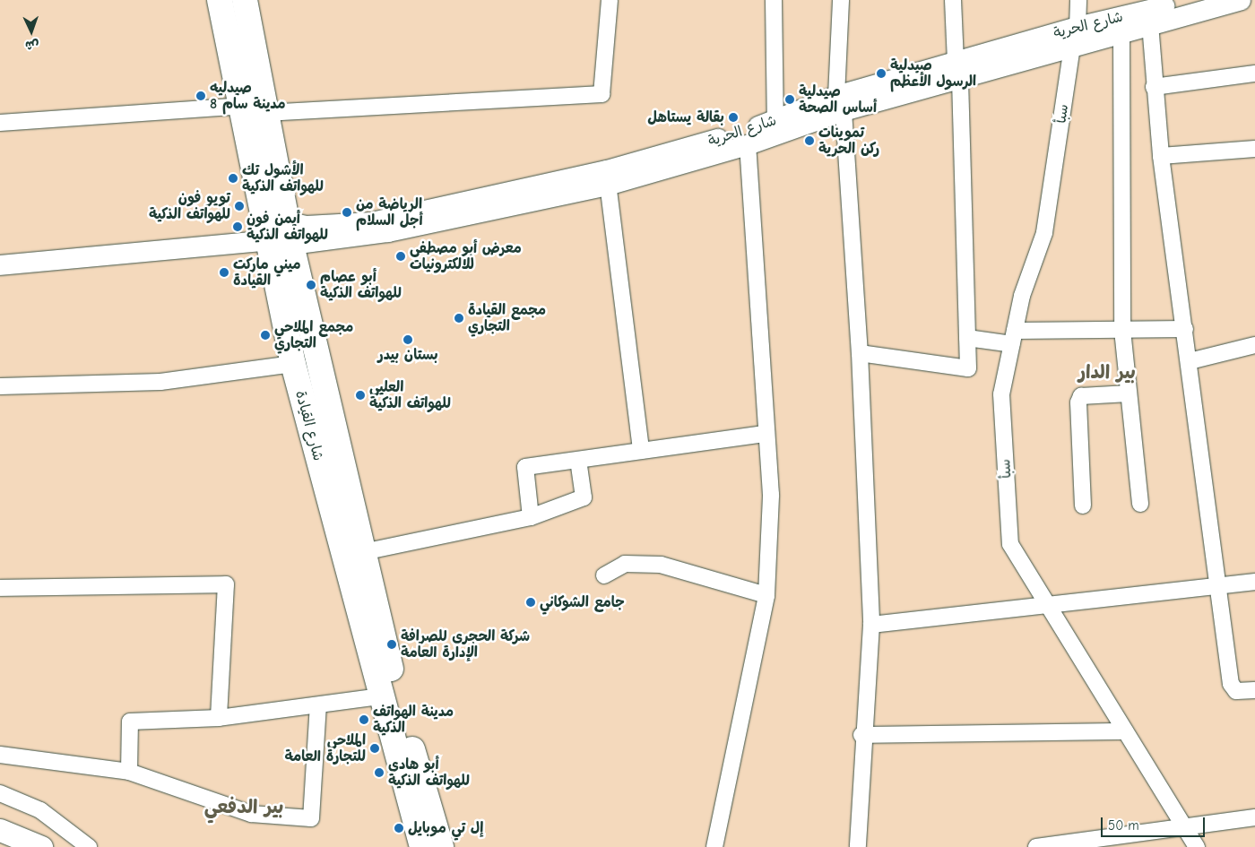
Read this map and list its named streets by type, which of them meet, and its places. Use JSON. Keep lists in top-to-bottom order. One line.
{"streets":{"main road":["شارع القيادة"],"street":["شارع الحرية","سبأ"]},"districts":["بير الدار","بير الدفعي"],"places":["صيدلية الرسول الأعظم","صيدليه مدينة سام 8","صيدلية أساس الصحة","بقالة يستاهل","تموينات ركن الحرية","الأشول تك للهواتف الذكية","تويو فون للهواتف الذكية","الرياضة من أجل السلام","أيمن فون للهواتف الذكية","معرض أبو مصطفى للالكترونيات","ميني ماركت القيادة","أبو عصام للهواتف الذكية","مجمع القيادة التجاري","مجمع الملاحي التجاري","بستان بيدر","العليي للهواتف الذكية","جامع الشوكاني","شركة الحجري للصرافة الإدارة العامة","مدينة الهواتف الذكية","الملاحي للتجارة العامة","أبو هادي للهواتف الذكية","إل تي موبايل"],"scale_bar":"50 m","north":"bottom"}
